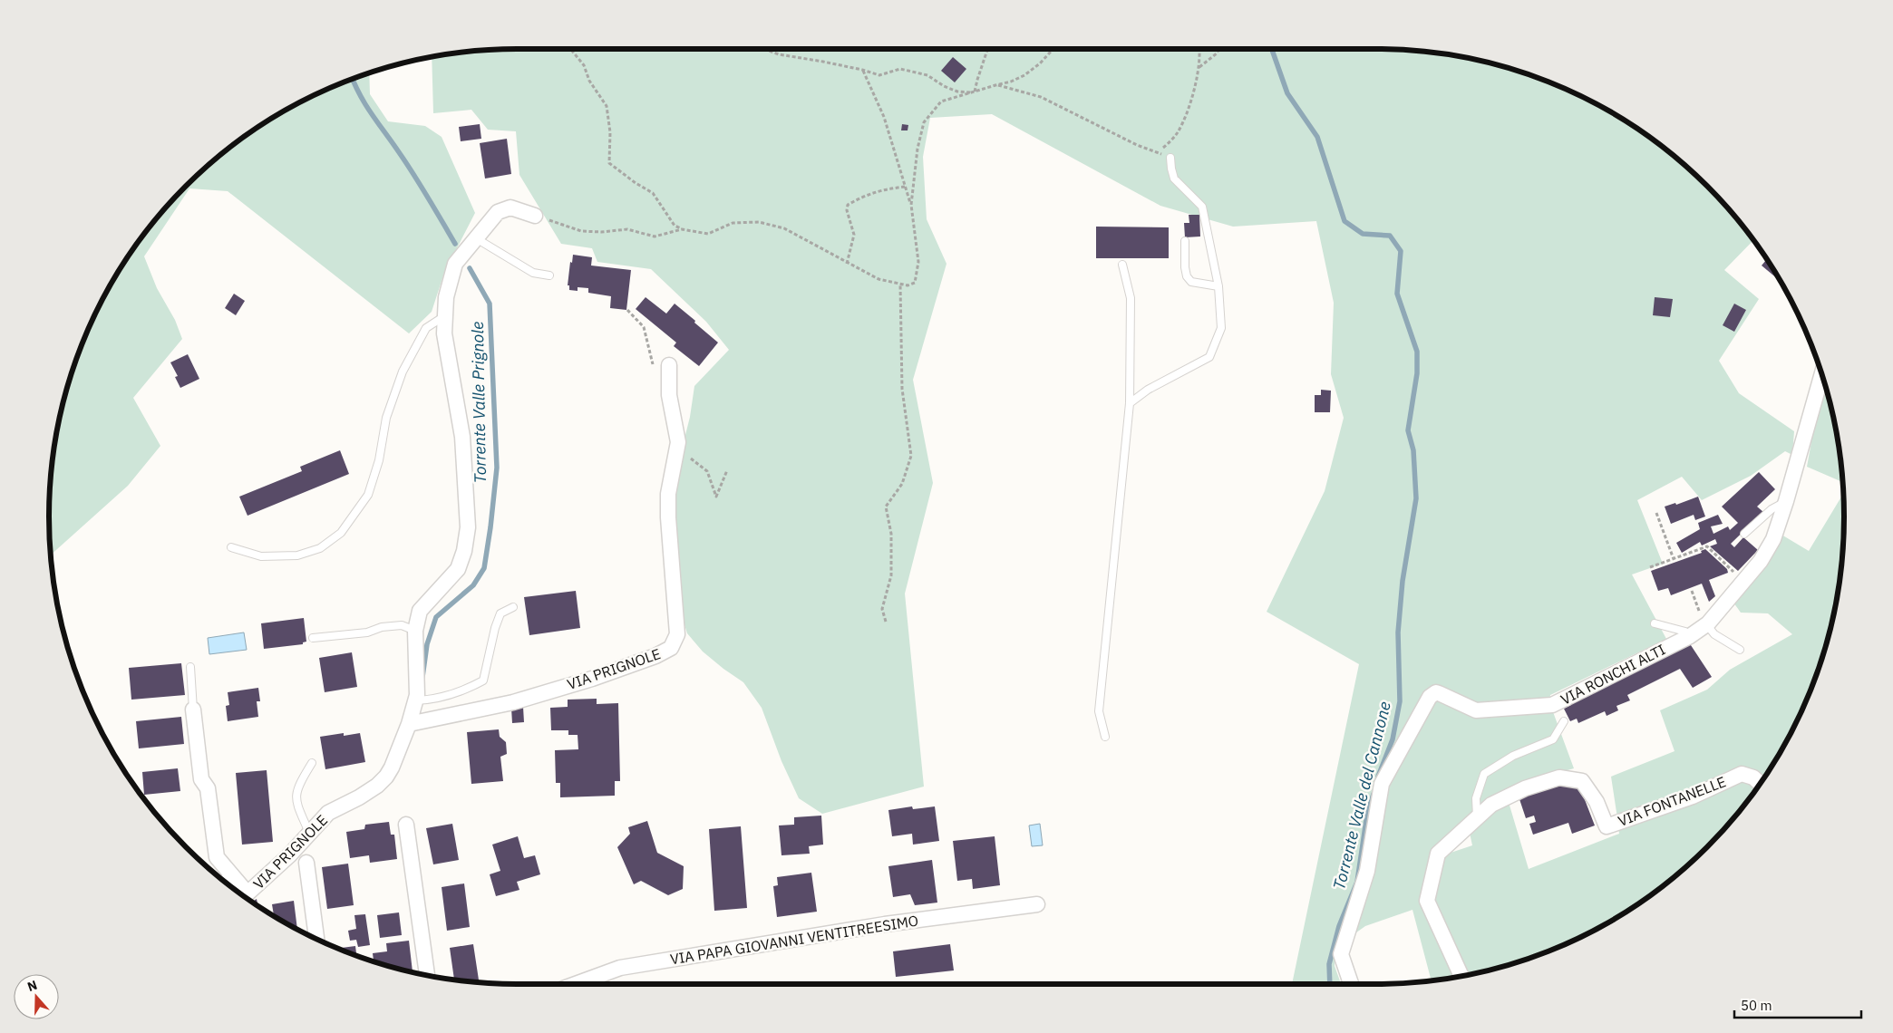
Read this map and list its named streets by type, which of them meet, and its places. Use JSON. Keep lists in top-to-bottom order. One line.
{"streets":{"street":["VIA PRIGNOLE","VIA RONCHI ALTI","VIA FONTANELLE","VIA PAPA GIOVANNI VENTITREESIMO"]},"water":["Torrente Valle Prignole","Torrente Valle del Cannone"],"scale_bar":"50 m","north":"top"}
